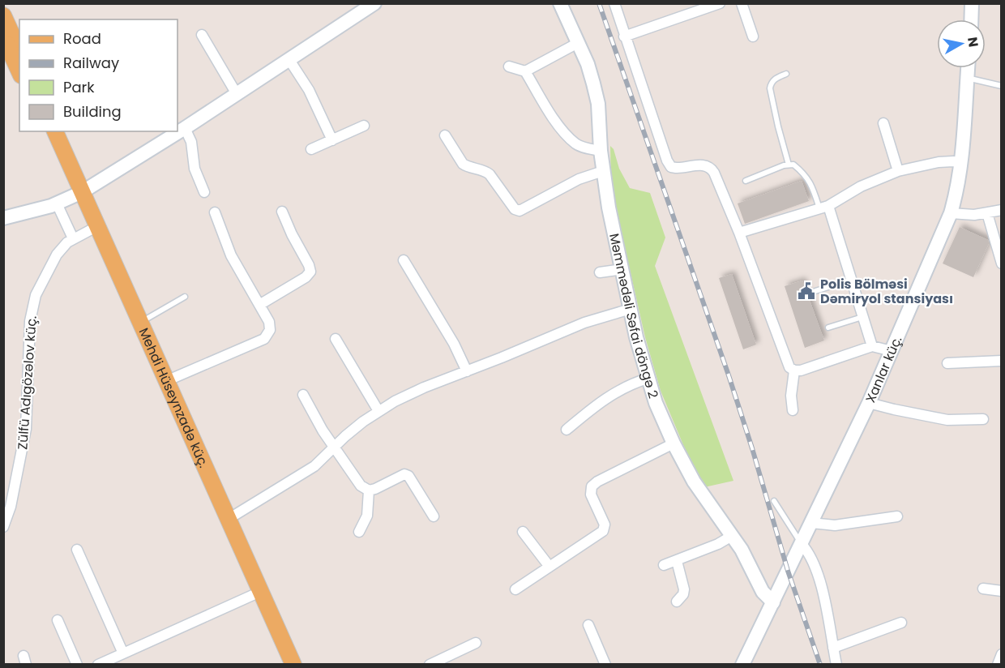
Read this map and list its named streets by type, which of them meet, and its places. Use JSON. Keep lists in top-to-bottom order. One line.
{"streets":{"main road":["Mehdi Hüseynzadə küç."],"street":["Məmmədəli Səfai döngə 2","Xanlar küç.","Zülfü Adıgözəlov küç."]},"crossings":[["Məmmədəli Səfai döngə 2","Xanlar küç."],["Zülfü Adıgözəlov küç.","Mehdi Hüseynzadə küç."]],"places":{"public building":["Polis Bölməsi Dəmiryol stansiyası"]},"legend":["Road","Railway","Park","Building"],"north":"right"}
